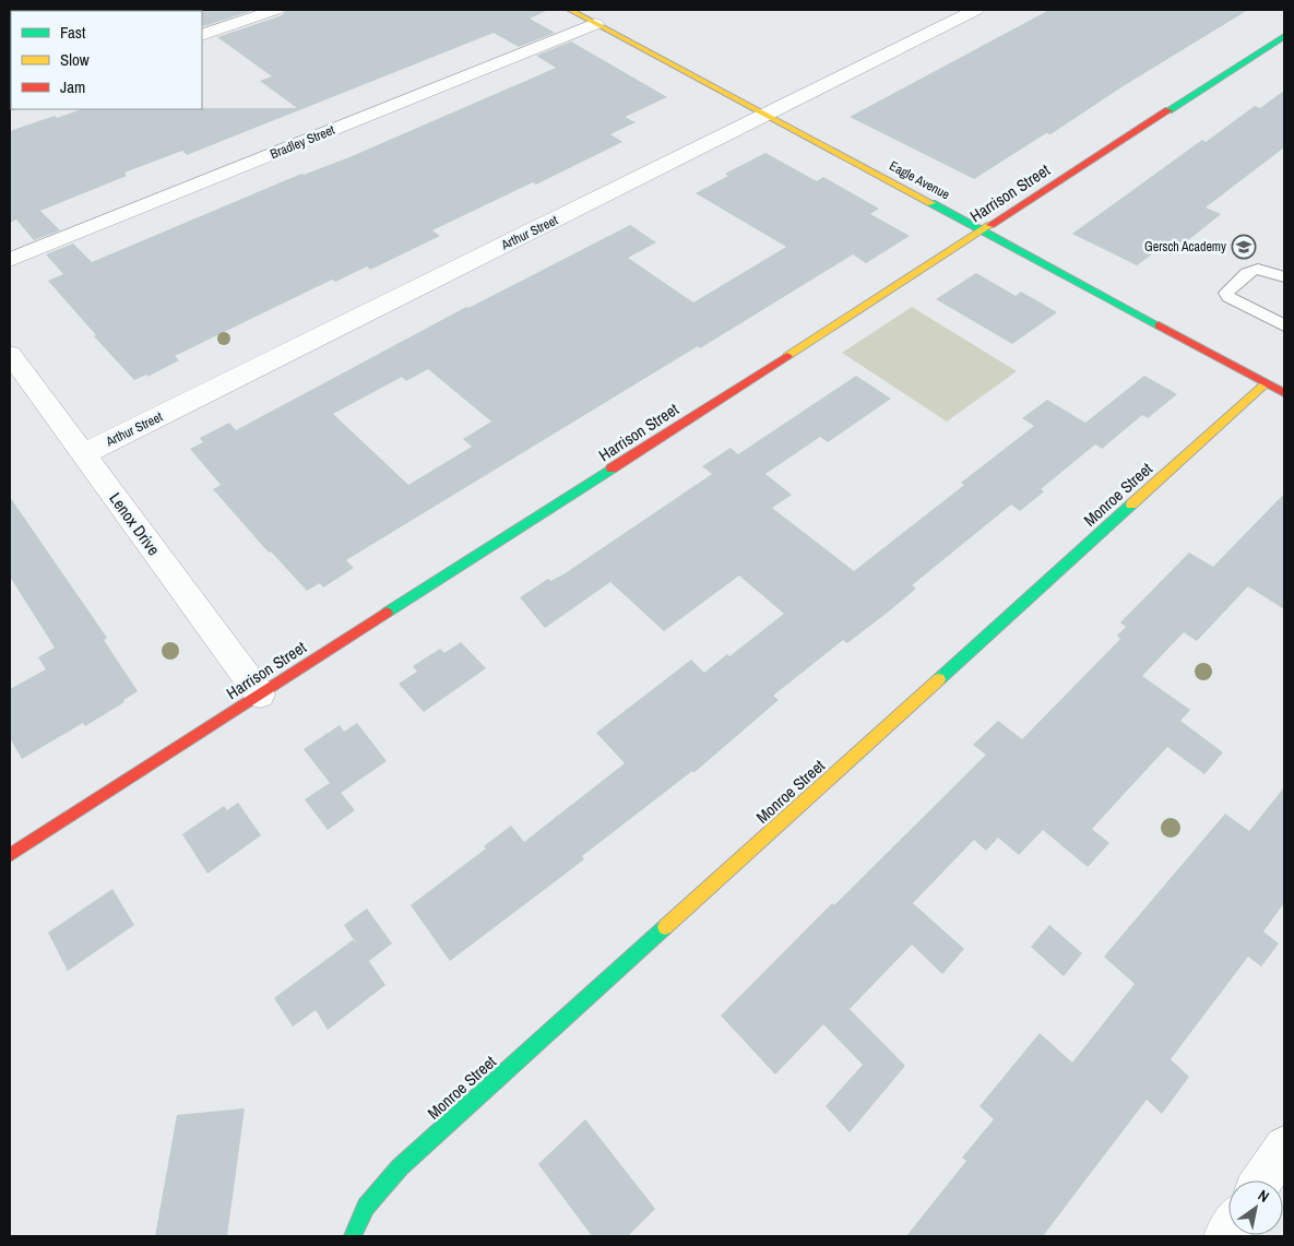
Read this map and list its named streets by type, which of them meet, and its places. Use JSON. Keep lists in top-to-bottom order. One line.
{"streets":{"street":["Bradley Street","Eagle Avenue","Harrison Street","Arthur Street","Monroe Street","Lenox Drive"]},"crossings":[["Bradley Street","Eagle Avenue"],["Eagle Avenue","Harrison Street"],["Eagle Avenue","Arthur Street"],["Eagle Avenue","Monroe Street"],["Harrison Street","Lenox Drive"],["Arthur Street","Lenox Drive"]],"places":{"school or university":["Gersch Academy"]},"legend":["Fast","Slow","Jam"],"north":"top right"}
